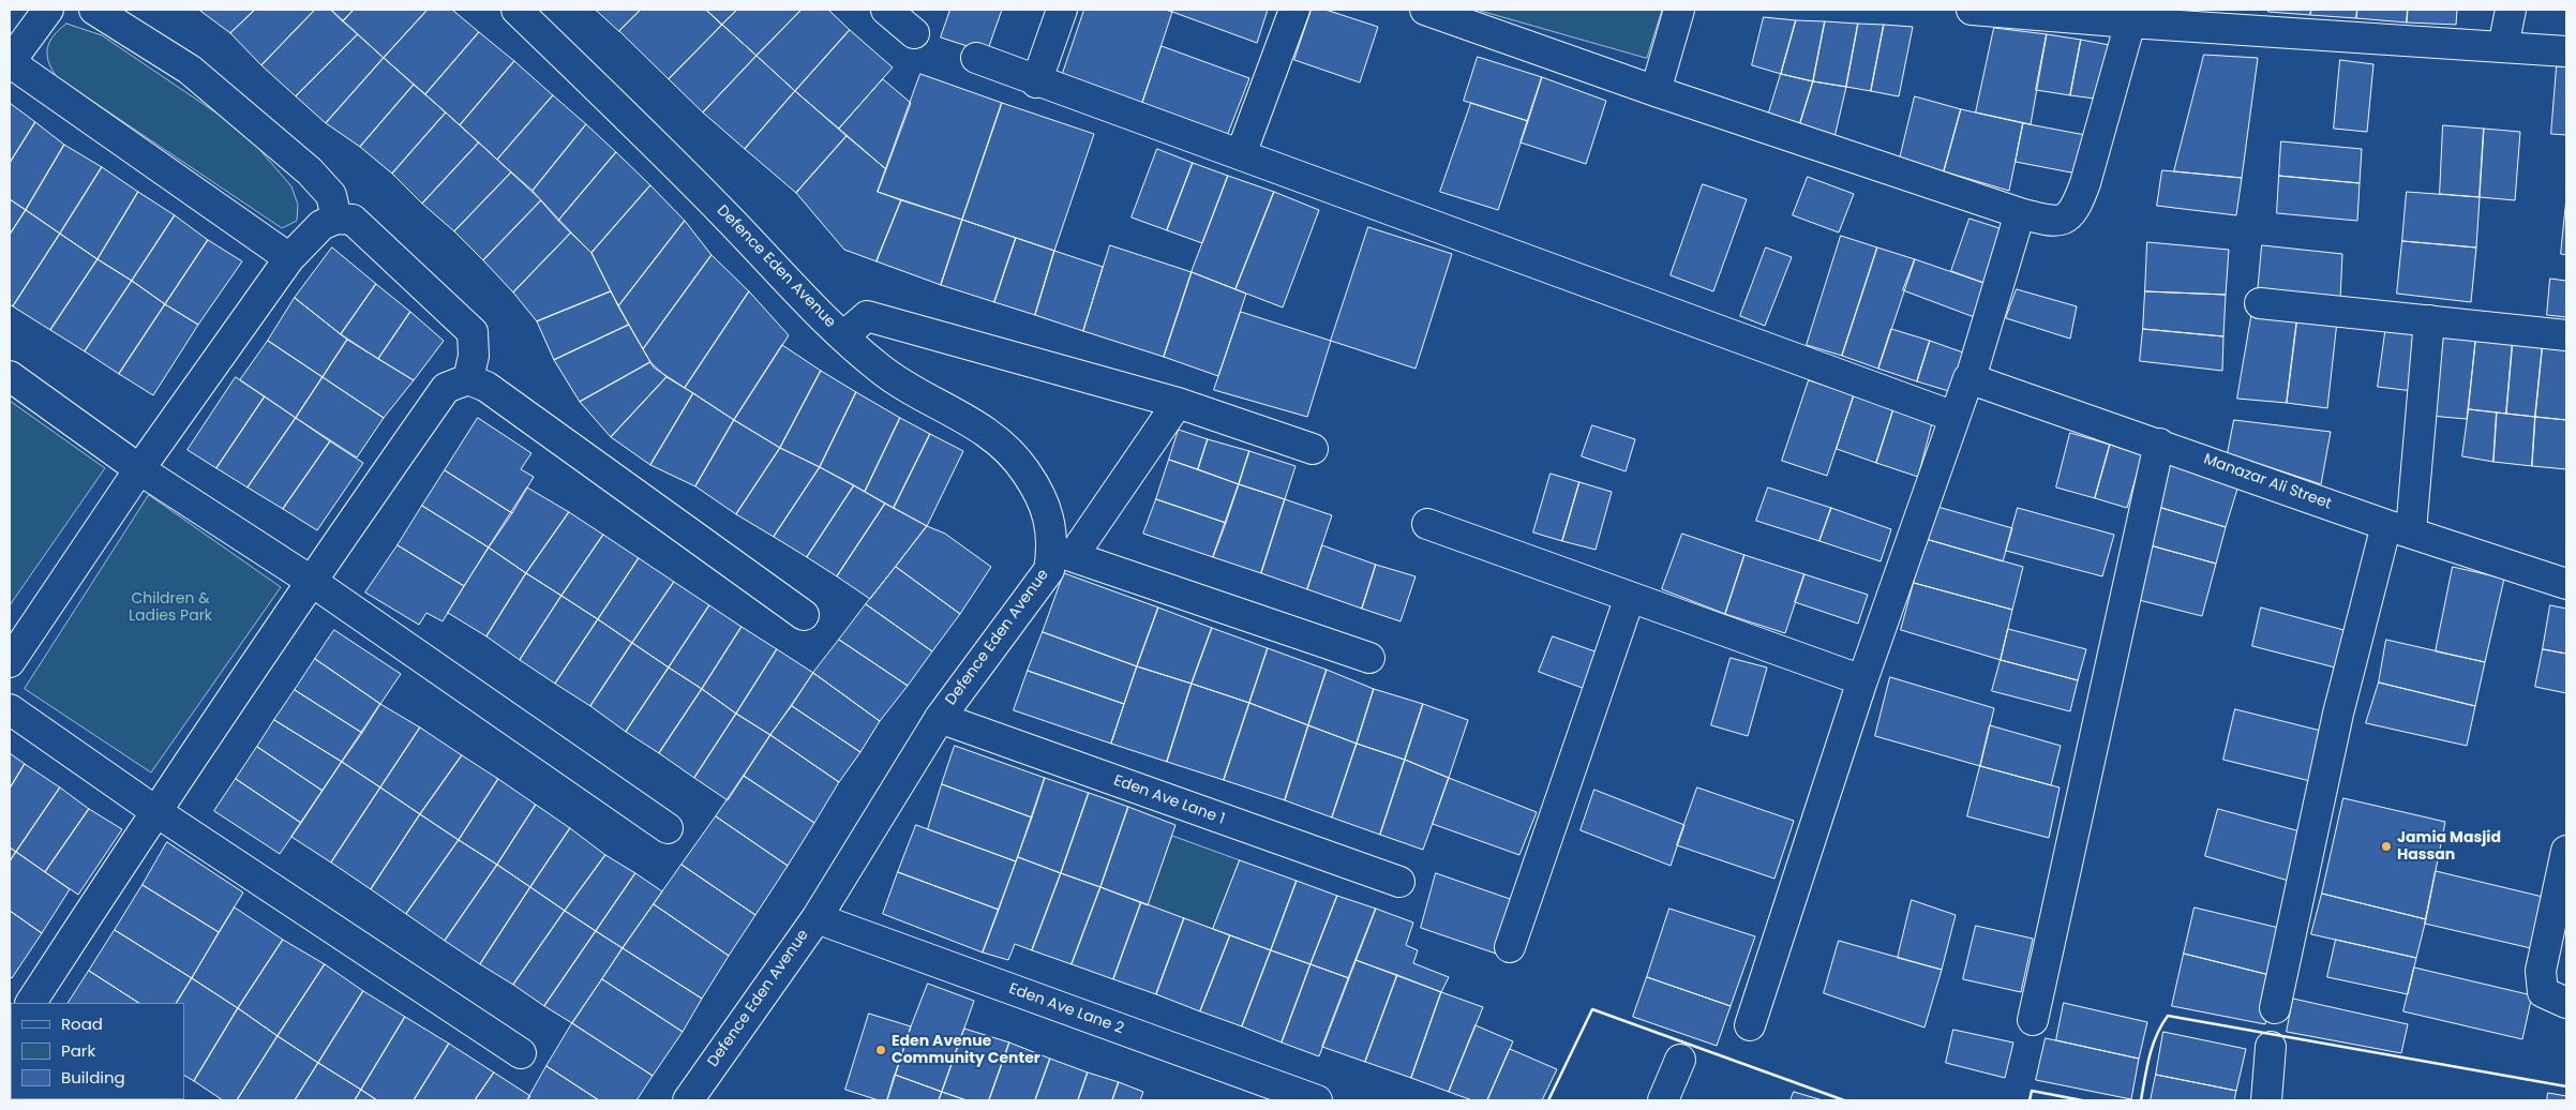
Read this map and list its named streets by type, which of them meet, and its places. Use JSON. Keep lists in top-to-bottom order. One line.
{"streets":{"street":["Defence Eden Avenue","Manazar Ali Street","Eden Ave Lane 1","Eden Ave Lane 2"]},"crossings":[["Defence Eden Avenue","Eden Ave Lane 1"],["Defence Eden Avenue","Eden Ave Lane 2"]],"parks":["Children & Ladies Park"],"places":["Jamia Masjid Hassan","Eden Avenue Community Center"],"legend":["Road","Park","Building"]}
